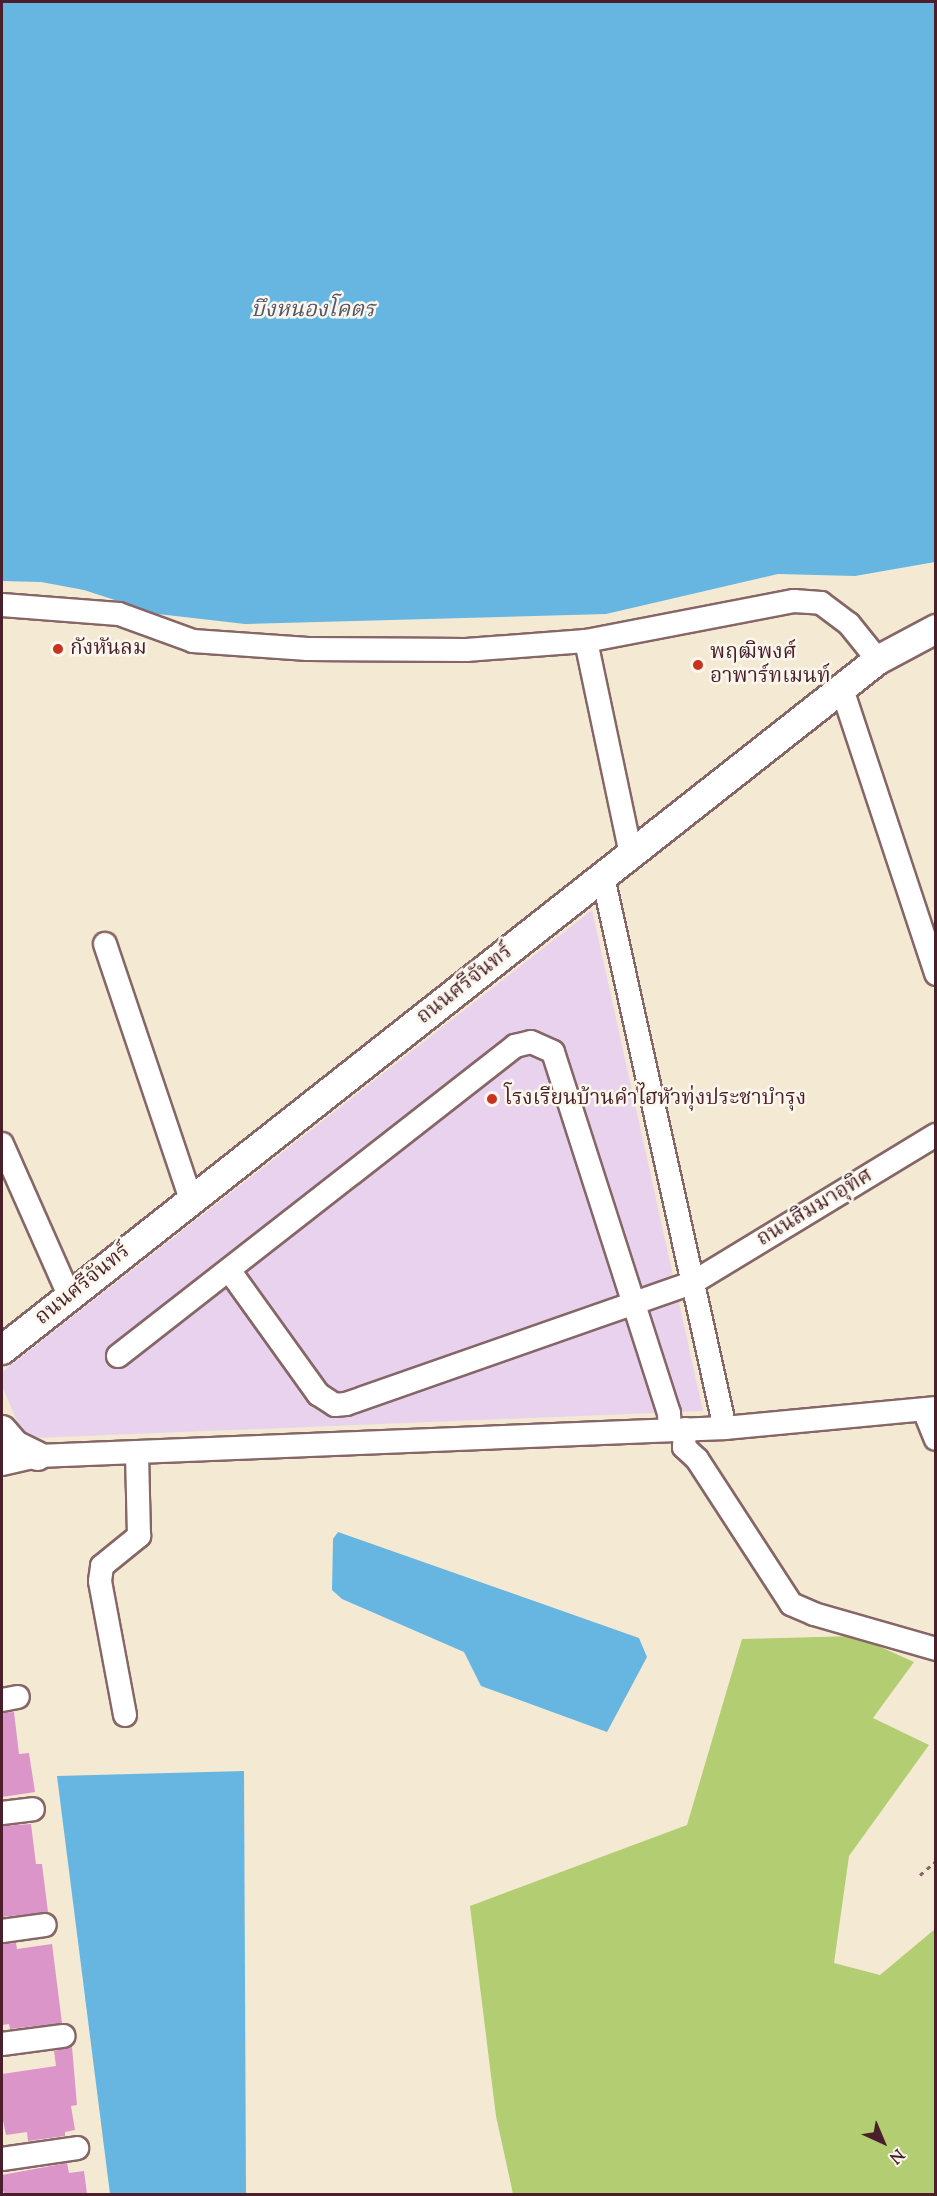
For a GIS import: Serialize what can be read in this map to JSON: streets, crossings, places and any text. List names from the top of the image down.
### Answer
{
  "streets": {
    "main road": ["ถนนศรีจันทร์"],
    "street": ["ถนนสิมมาอุทิศ"]
  },
  "water": ["บึงหนองโคตร"],
  "places": ["กังหันลม", "พฤฒิพงศ์ อาพาร์ทเมนท์", "โรงเรียนบ้านคำไฮหัวทุ่งประชาบำรุง"],
  "north": "bottom right"
}
